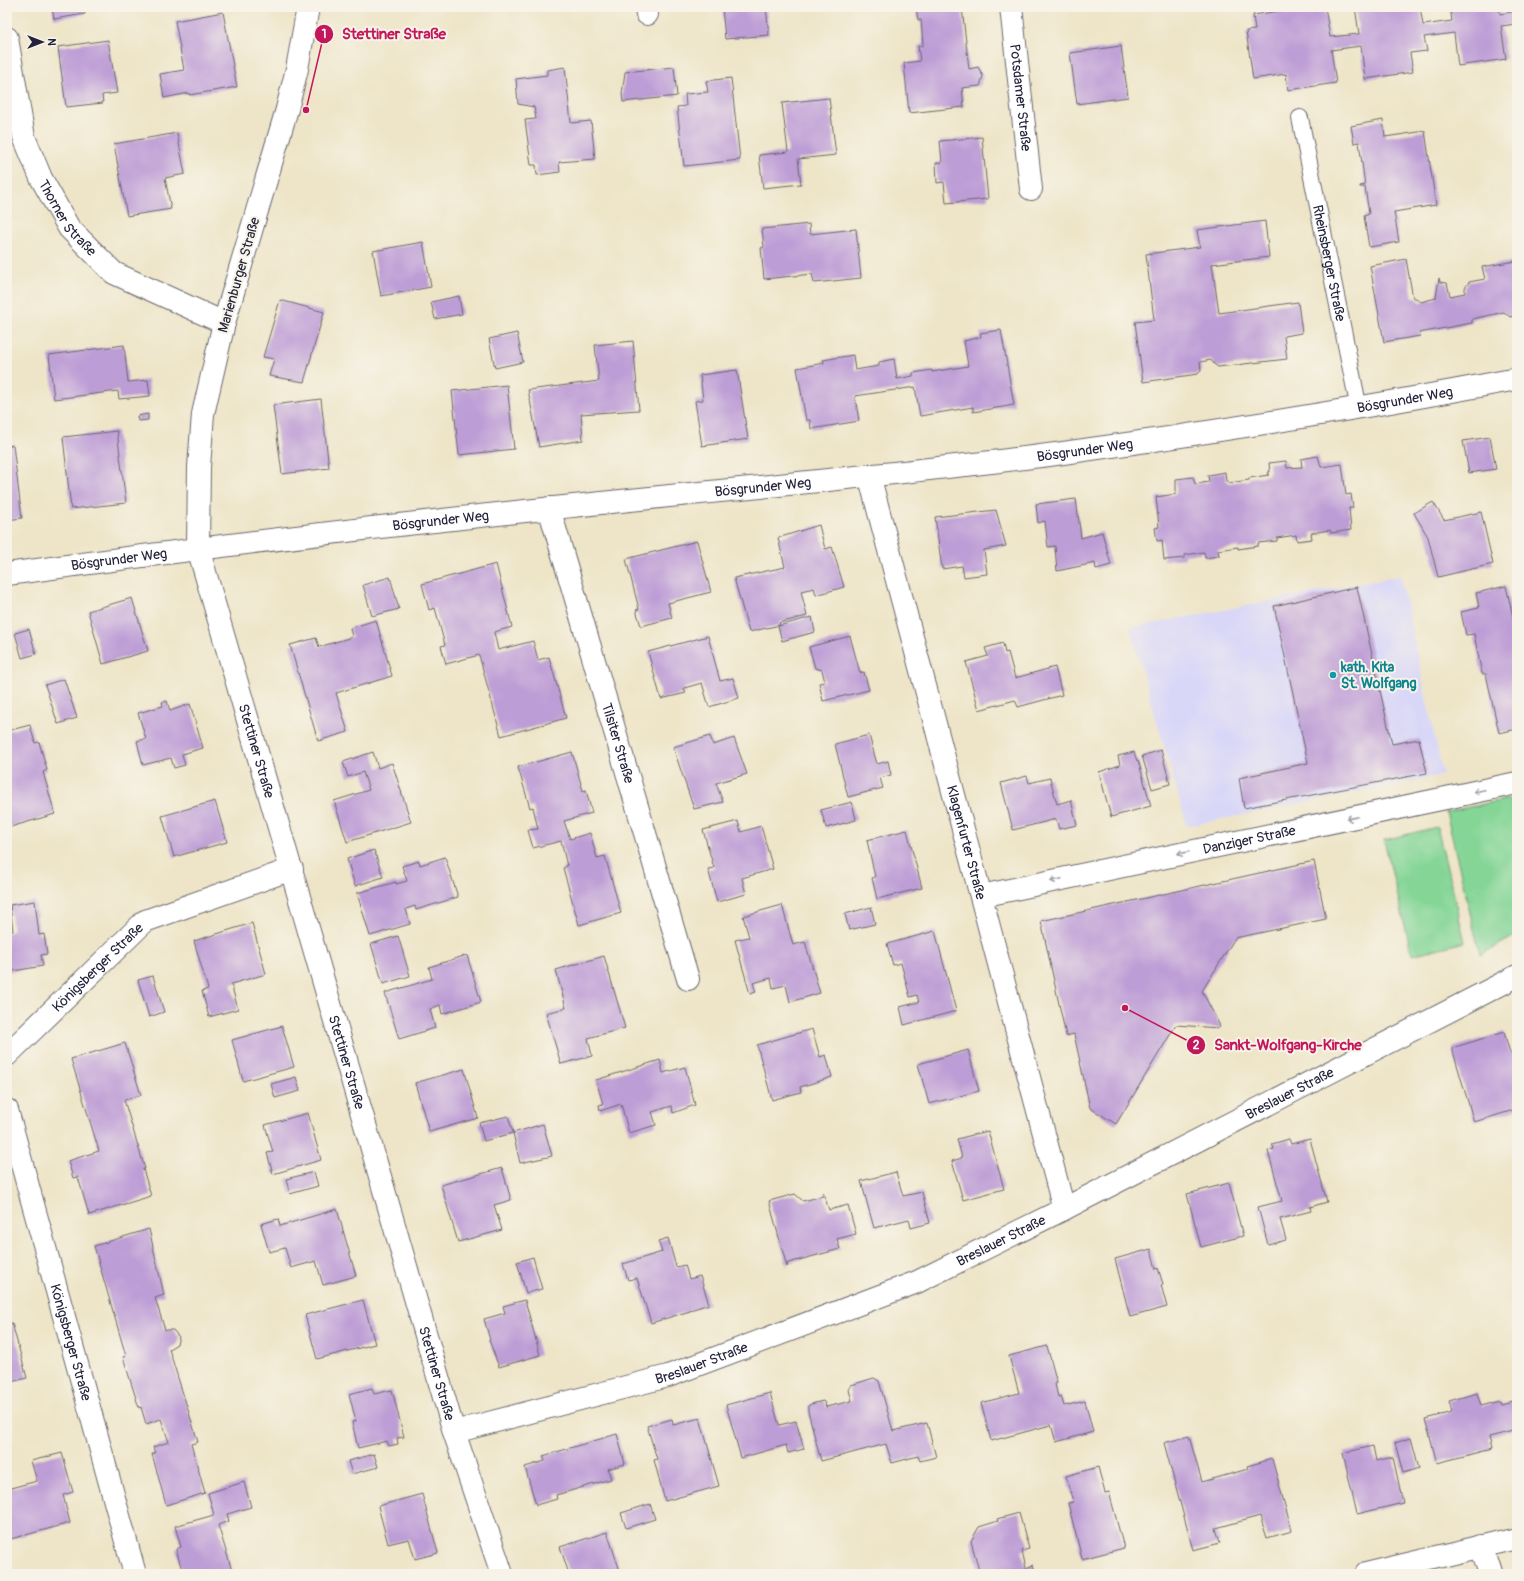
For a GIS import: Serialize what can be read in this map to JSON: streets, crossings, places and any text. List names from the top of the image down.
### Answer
{
  "streets": {
    "street": [
      "Potsdamer Straße",
      "Thorner Straße",
      "Marienburger Straße",
      "Bösgrunder Weg",
      "Tilsiter Straße",
      "Stettiner Straße",
      "Danziger Straße",
      "Klagenfurter Straße",
      "Königsberger Straße",
      "Breslauer Straße"
    ],
    "lane": ["Rheinsberger Straße"]
  },
  "crossings": [
    ["Thorner Straße", "Marienburger Straße"],
    ["Rheinsberger Straße", "Bösgrunder Weg"],
    ["Marienburger Straße", "Bösgrunder Weg"],
    ["Marienburger Straße", "Stettiner Straße"],
    ["Bösgrunder Weg", "Tilsiter Straße"],
    ["Bösgrunder Weg", "Stettiner Straße"],
    ["Bösgrunder Weg", "Klagenfurter Straße"],
    ["Stettiner Straße", "Königsberger Straße"],
    ["Stettiner Straße", "Breslauer Straße"],
    ["Danziger Straße", "Klagenfurter Straße"],
    ["Klagenfurter Straße", "Breslauer Straße"]
  ],
  "one_way": ["Danziger Straße"],
  "places": ["Stettiner Straße", "kath. Kita St. Wolfgang", "Sankt-Wolfgang-Kirche"],
  "north": "right"
}
